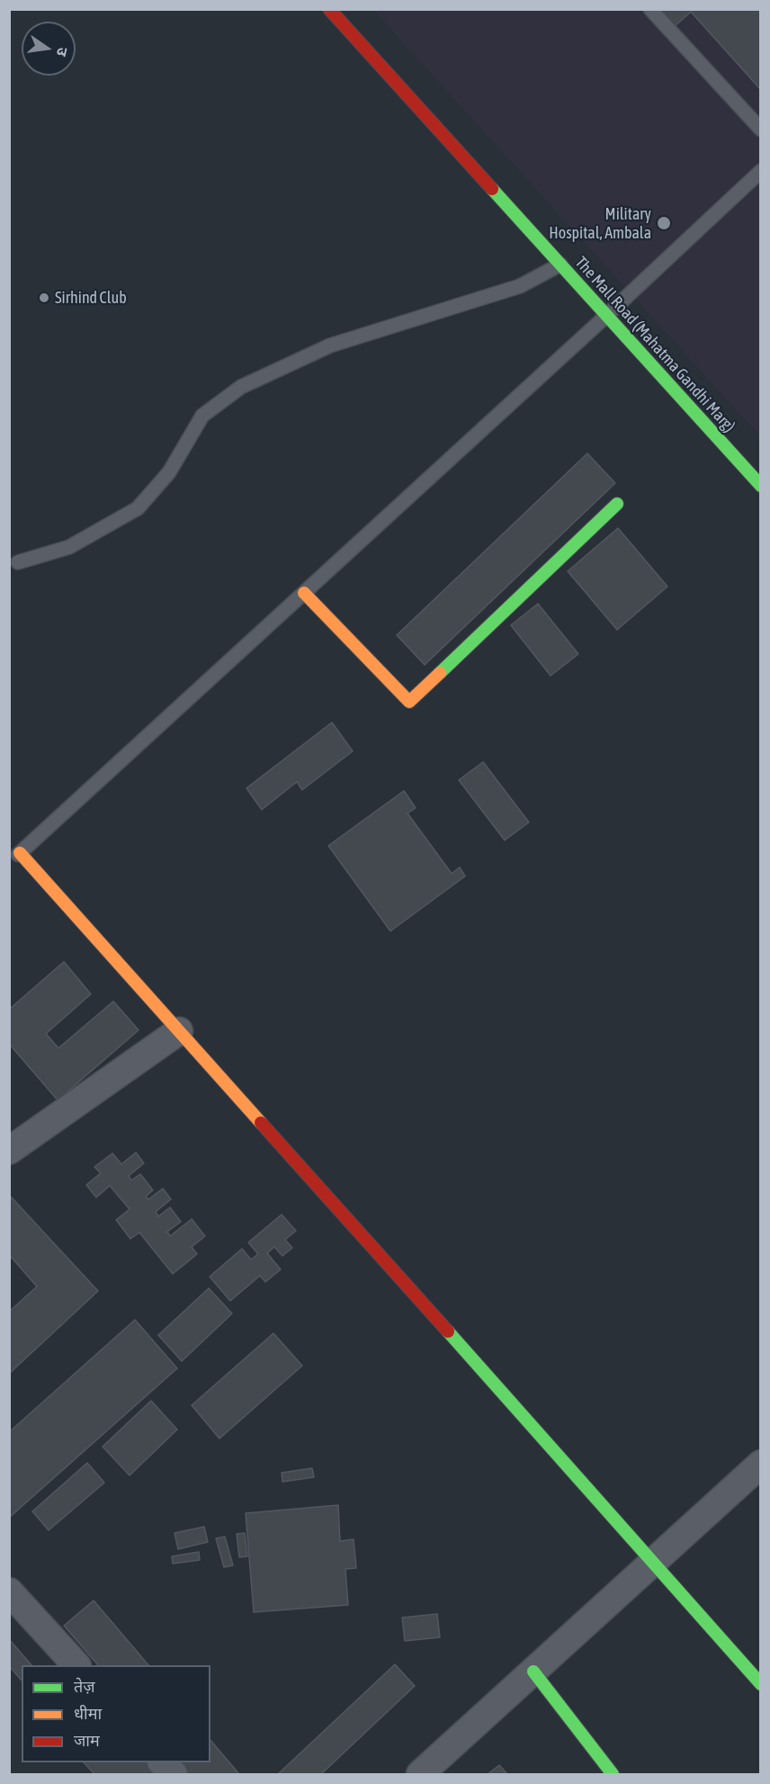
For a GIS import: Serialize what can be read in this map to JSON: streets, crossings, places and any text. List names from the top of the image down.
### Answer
{
  "streets": {
    "street": ["The Mall Road (Mahatma Gandhi Marg)"]
  },
  "places": ["Military Hospital, Ambala", "Sirhind Club"],
  "legend": ["तेज़", "धीमा", "जाम"],
  "north": "right"
}
